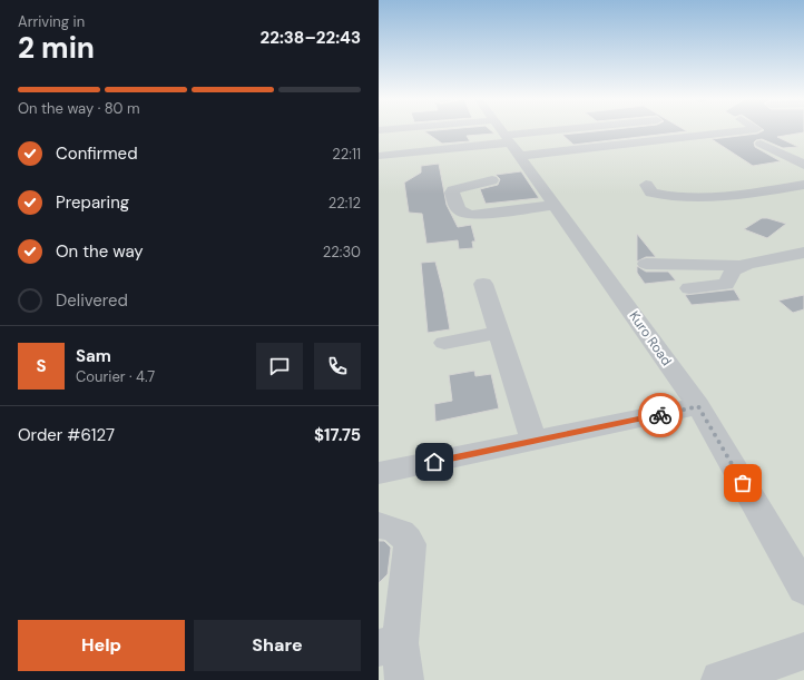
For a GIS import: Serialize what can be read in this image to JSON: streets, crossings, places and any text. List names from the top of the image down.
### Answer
{
  "streets": {
    "street": ["Kuro Road"]
  },
  "page": {
    "heading": ["2 min", "Arriving in", "22:38–22:43"],
    "panel": [
      "Sam",
      "Courier · 4.7",
      "Order #6127",
      "$17.75"
    ],
    "bar": "On the way · 80 m",
    "list": [
      ["Confirmed", "22:11"],
      ["Preparing", "22:12"],
      ["On the way", "22:30"],
      "Delivered"
    ],
    "round": "S",
    "buttons": ["Help", "Share"]
  }
}
